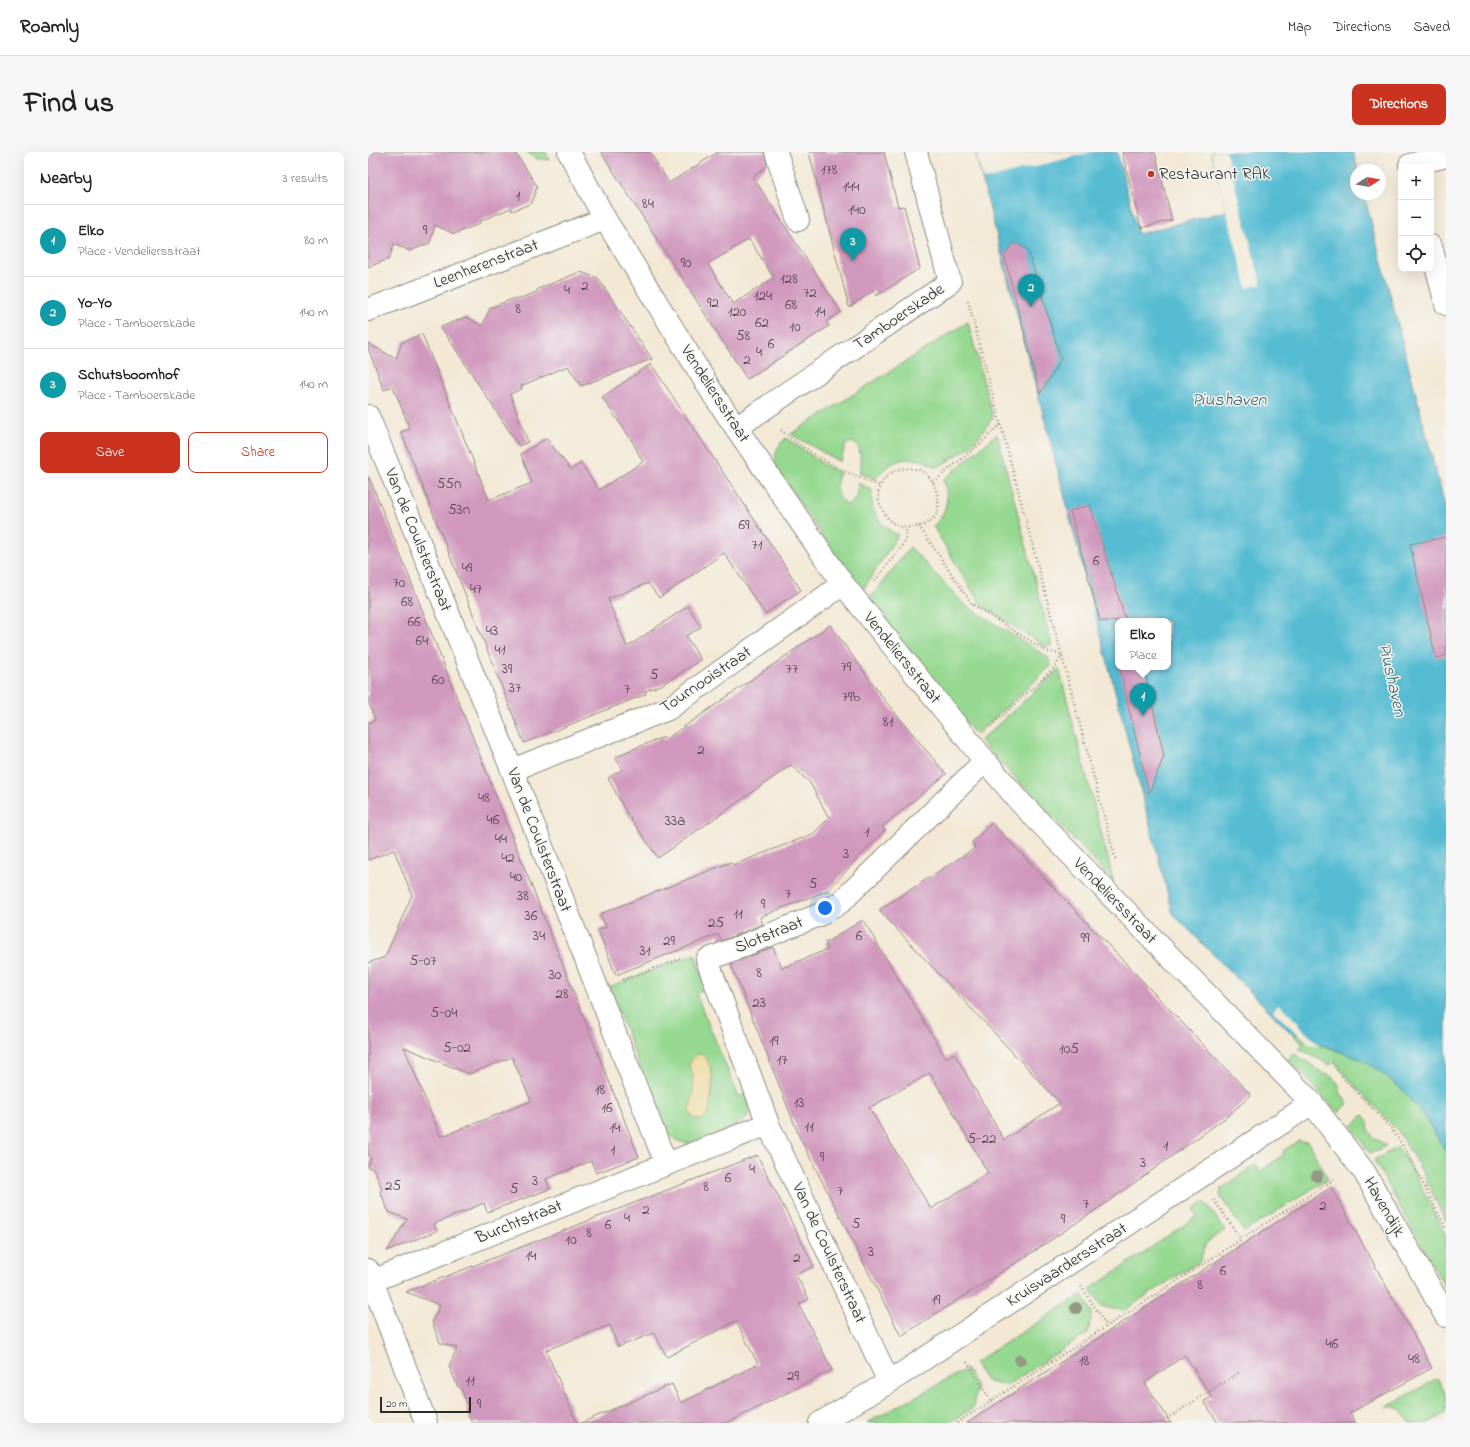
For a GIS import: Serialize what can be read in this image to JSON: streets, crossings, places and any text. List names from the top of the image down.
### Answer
{
  "streets": {
    "street": [
      "Leenherenstraat",
      "Tamboerskade",
      "Vendeliersstraat",
      "Van de Coulsterstraat",
      "Tournooistraat",
      "Slotstraat",
      "Havendijk",
      "Burchtstraat",
      "Kruisvaardersstraat"
    ]
  },
  "crossings": [
    ["Leenherenstraat", "Vendeliersstraat"],
    ["Tamboerskade", "Vendeliersstraat"],
    ["Vendeliersstraat", "Tournooistraat"],
    ["Vendeliersstraat", "Slotstraat"],
    ["Vendeliersstraat", "Havendijk"],
    ["Vendeliersstraat", "Kruisvaardersstraat"],
    ["Van de Coulsterstraat", "Tournooistraat"],
    ["Van de Coulsterstraat", "Slotstraat"],
    ["Van de Coulsterstraat", "Burchtstraat"],
    ["Van de Coulsterstraat", "Kruisvaardersstraat"],
    ["Havendijk", "Kruisvaardersstraat"]
  ],
  "water": ["Piushaven"],
  "places": ["Restaurant RAK"],
  "house_numbers": [
    "178",
    "144",
    "1",
    "84",
    "140",
    "9",
    "90",
    "128",
    "2",
    "4",
    "72",
    "124",
    "92",
    "68",
    "8",
    "120",
    "14",
    "62",
    "10",
    "58",
    "6",
    "4",
    "2",
    "55n",
    "53n",
    "69",
    "71",
    "6",
    "49",
    "70",
    "47",
    "68",
    "66",
    "43",
    "64",
    "41",
    "79",
    "39",
    "77",
    "5",
    "60",
    "37",
    "7",
    "79b",
    "81",
    "2",
    "48",
    "46",
    "33a",
    "1",
    "44",
    "3",
    "42",
    "40",
    "5",
    "7",
    "38",
    "9",
    "11",
    "36",
    "25",
    "34",
    "6",
    "99",
    "29",
    "31",
    "5-07",
    "8",
    "30",
    "28",
    "23",
    "5-04",
    "19",
    "5-02",
    "105",
    "17",
    "18",
    "13",
    "16",
    "11",
    "14",
    "5-22",
    "1",
    "1",
    "9",
    "3",
    "4",
    "6",
    "3",
    "25",
    "8",
    "5",
    "7",
    "7",
    "2",
    "2",
    "4",
    "9",
    "5",
    "6",
    "8",
    "10",
    "3",
    "14",
    "2",
    "6",
    "8",
    "19",
    "46",
    "48",
    "18",
    "29",
    "11",
    "9"
  ],
  "scale_bar": "20 m",
  "north": "right",
  "page": {
    "header": "Roamly",
    "nav": ["Map", "Directions", "Saved"],
    "title": "Find us",
    "buttons": [
      "Directions",
      ["Save", "Share"]
    ],
    "heading": ["Nearby", "3 results"],
    "map_buttons": ["+", "−"],
    "list": [
      {
        "mark": "1",
        "name": "Elko",
        "note": "Place · Vendeliersstraat",
        "value": "80 m"
      },
      {
        "mark": "2",
        "name": "Yo-Yo",
        "note": "Place · Tamboerskade",
        "value": "140 m"
      },
      {
        "mark": "3",
        "name": "Schutsboomhof",
        "note": "Place · Tamboerskade",
        "value": "140 m"
      }
    ],
    "pins": ["3", "2", "1"],
    "popup": ["Elko", "Place"],
    "scale": "20 m"
  }
}
